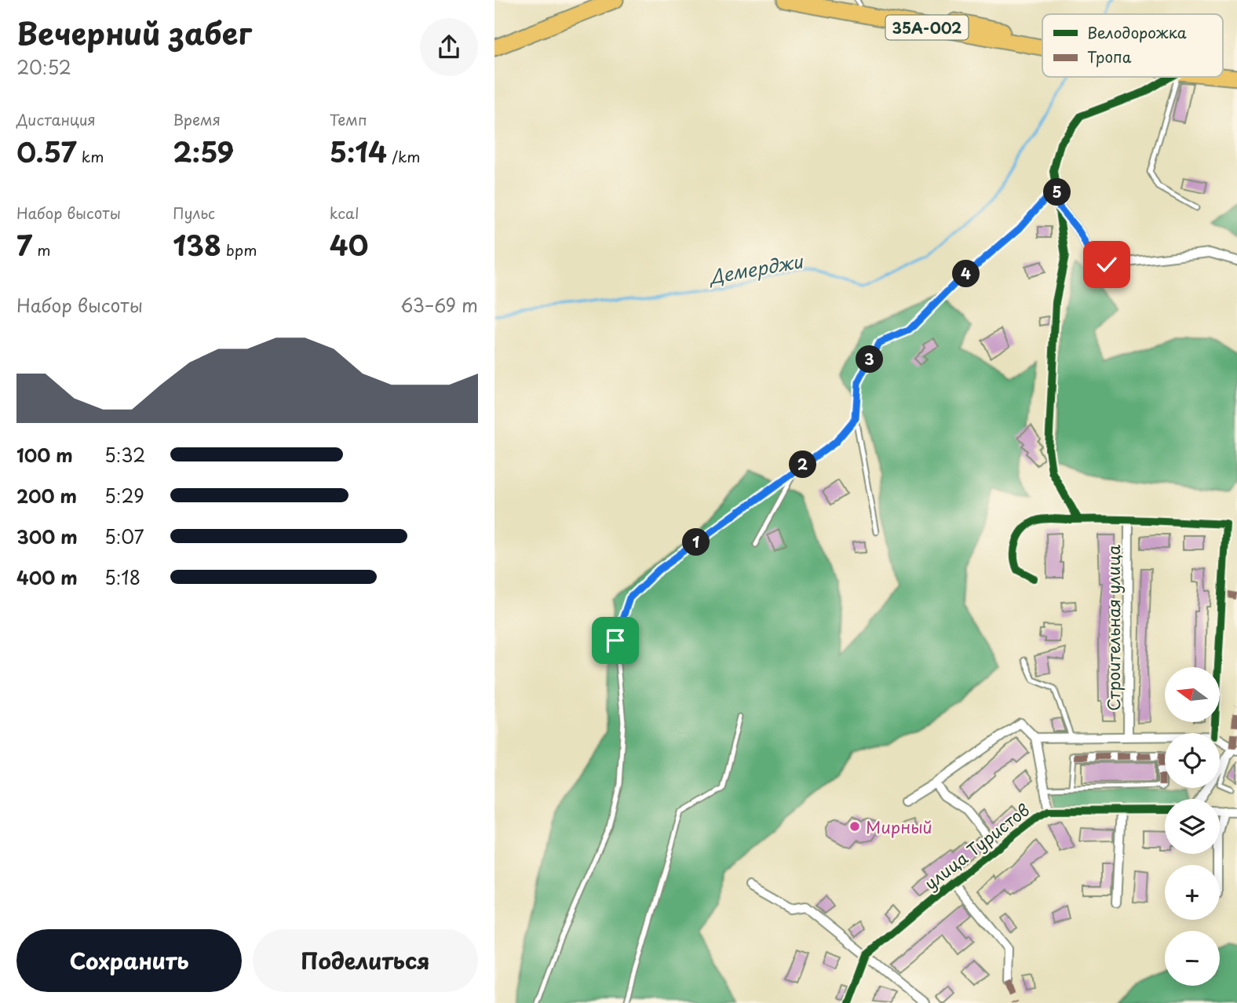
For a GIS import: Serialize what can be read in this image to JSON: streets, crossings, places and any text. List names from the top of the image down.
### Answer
{
  "streets": {
    "highway": ["35А-002"],
    "street": ["Строительная улица", "улица Туристов"]
  },
  "water": ["Демерджи"],
  "places": ["Мирный"],
  "legend": ["Велодорожка", "Тропа"],
  "north": "left",
  "page": {
    "heading": ["Вечерний забег", "20:52"],
    "stats": [
      ["Дистанция", "0.57 km"],
      ["Время", "2:59"],
      ["Темп", "5:14 /km"],
      ["Набор высоты", "7 m"],
      ["Пульс", "138 bpm"],
      ["kcal", "40"]
    ],
    "pins": [
      "5",
      "4",
      "3",
      "2",
      "1"
    ],
    "chart": ["Набор высоты", "63–69 m"],
    "list": [
      {
        "name": "100 m",
        "note": "5:32"
      },
      {
        "name": "200 m",
        "note": "5:29"
      },
      {
        "name": "300 m",
        "note": "5:07"
      },
      {
        "name": "400 m",
        "note": "5:18"
      }
    ],
    "map_buttons": ["+", "−"],
    "buttons": ["Сохранить", "Поделиться"]
  }
}
